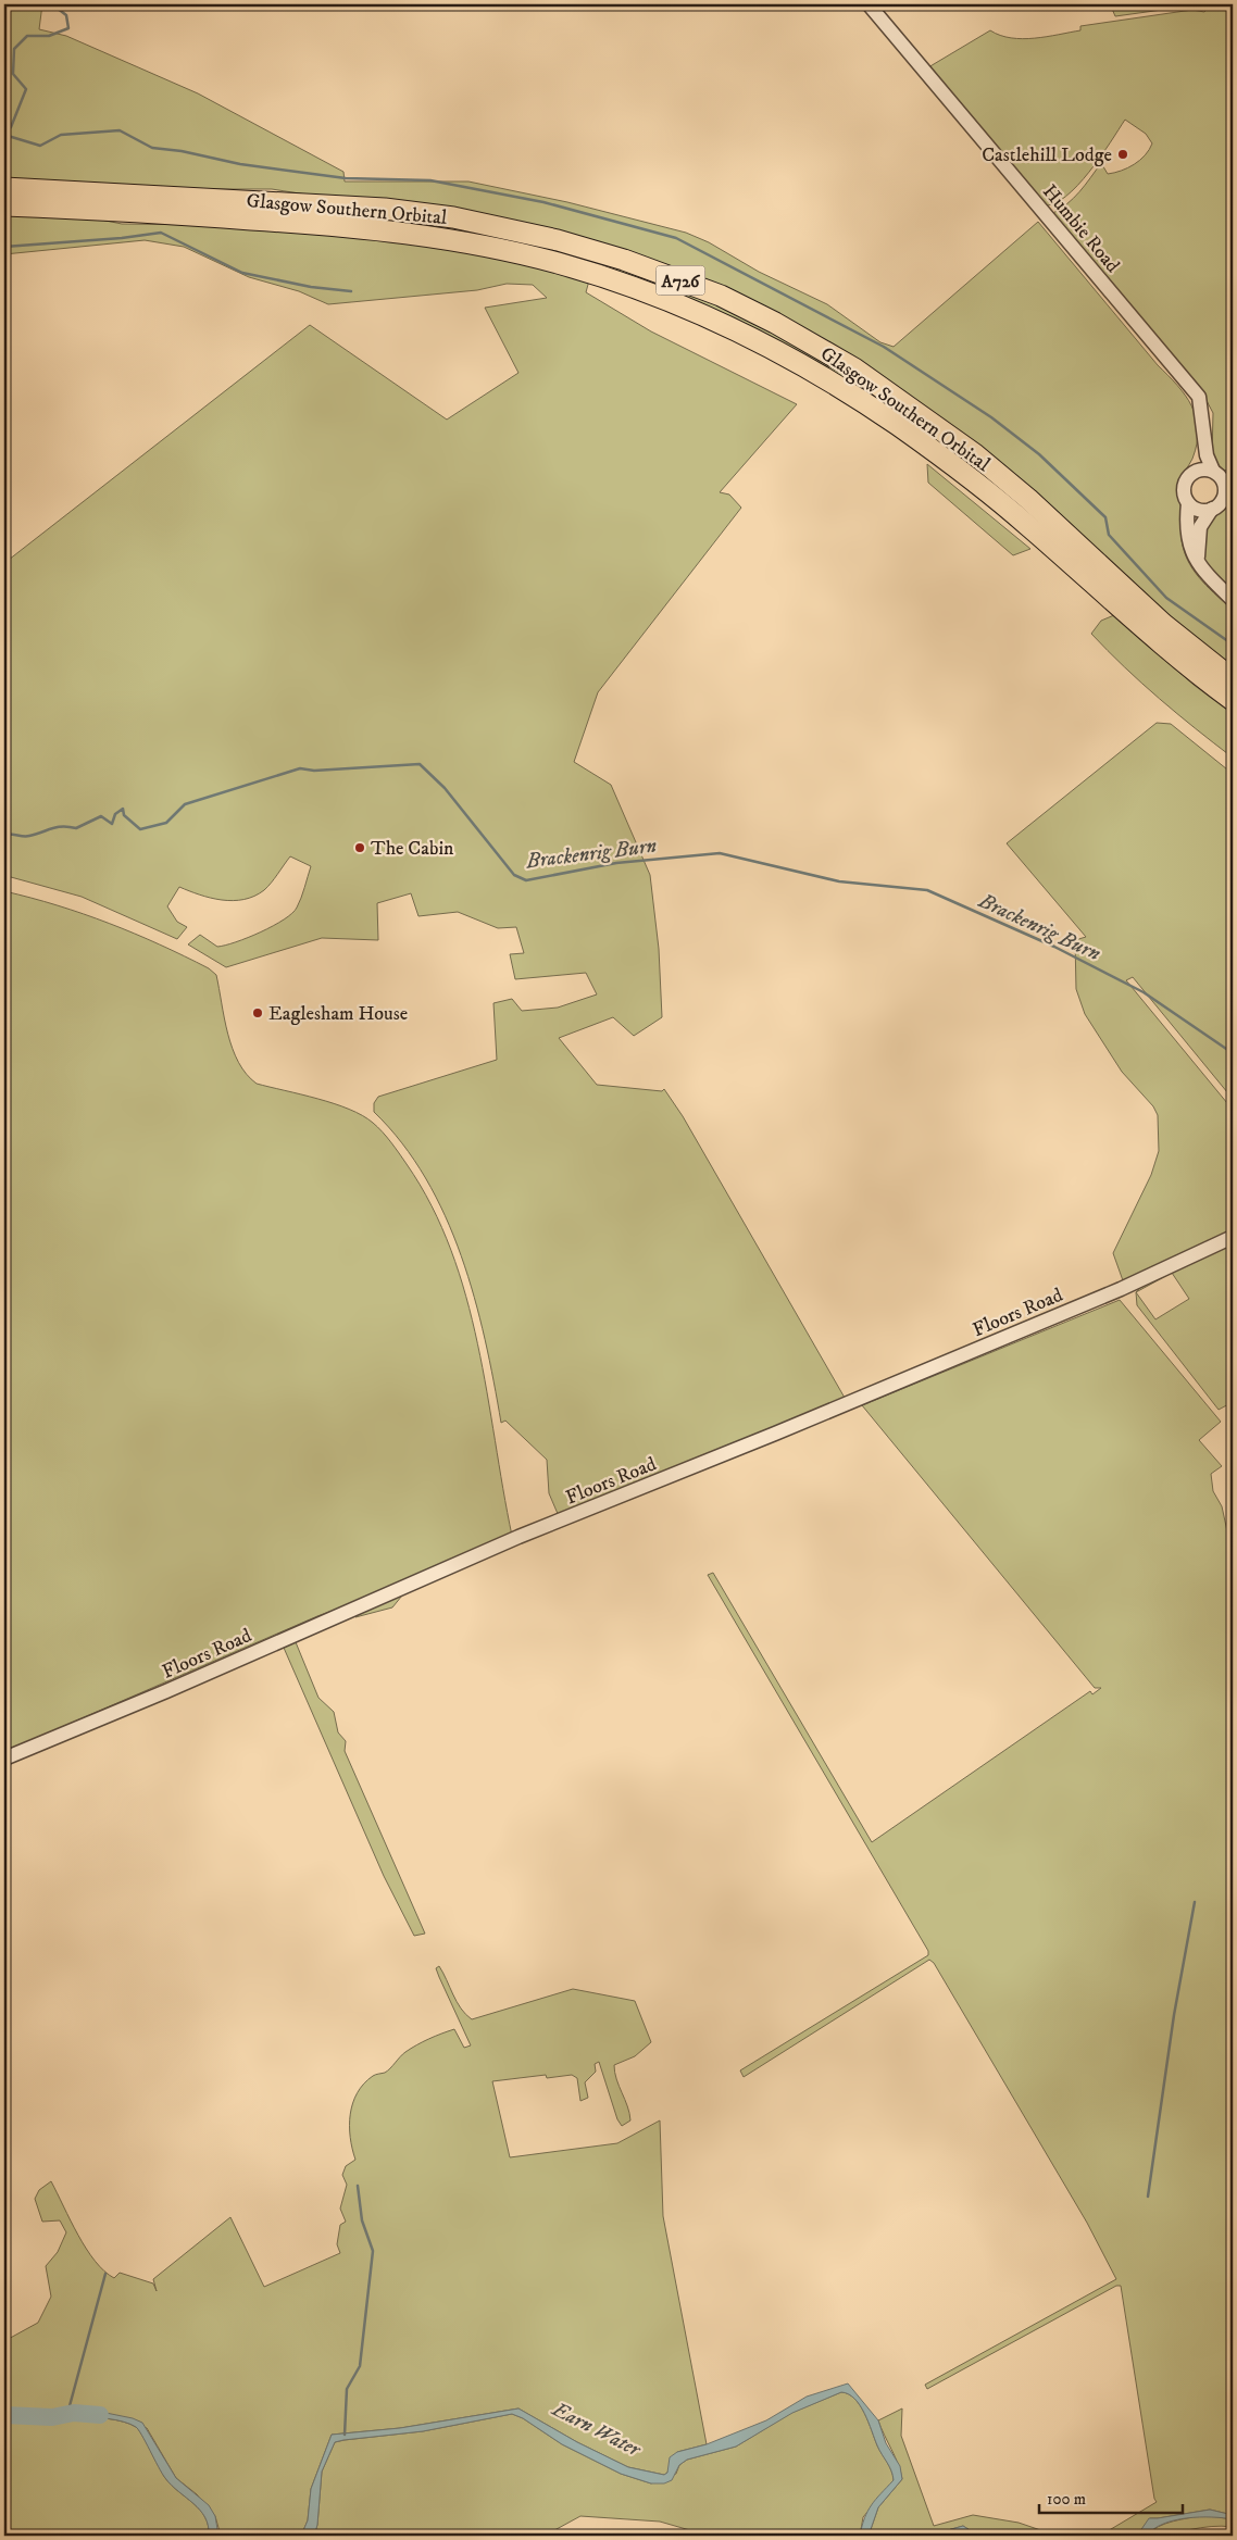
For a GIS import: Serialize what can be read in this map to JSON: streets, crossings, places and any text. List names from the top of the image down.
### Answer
{
  "streets": {
    "highway": ["Glasgow Southern Orbital", "A726"],
    "street": ["Humbie Road", "Floors Road"]
  },
  "water": ["Brackenrig Burn", "Earn Water"],
  "places": ["Castlehill Lodge", "The Cabin", "Eaglesham House"],
  "scale_bar": "100 m"
}
